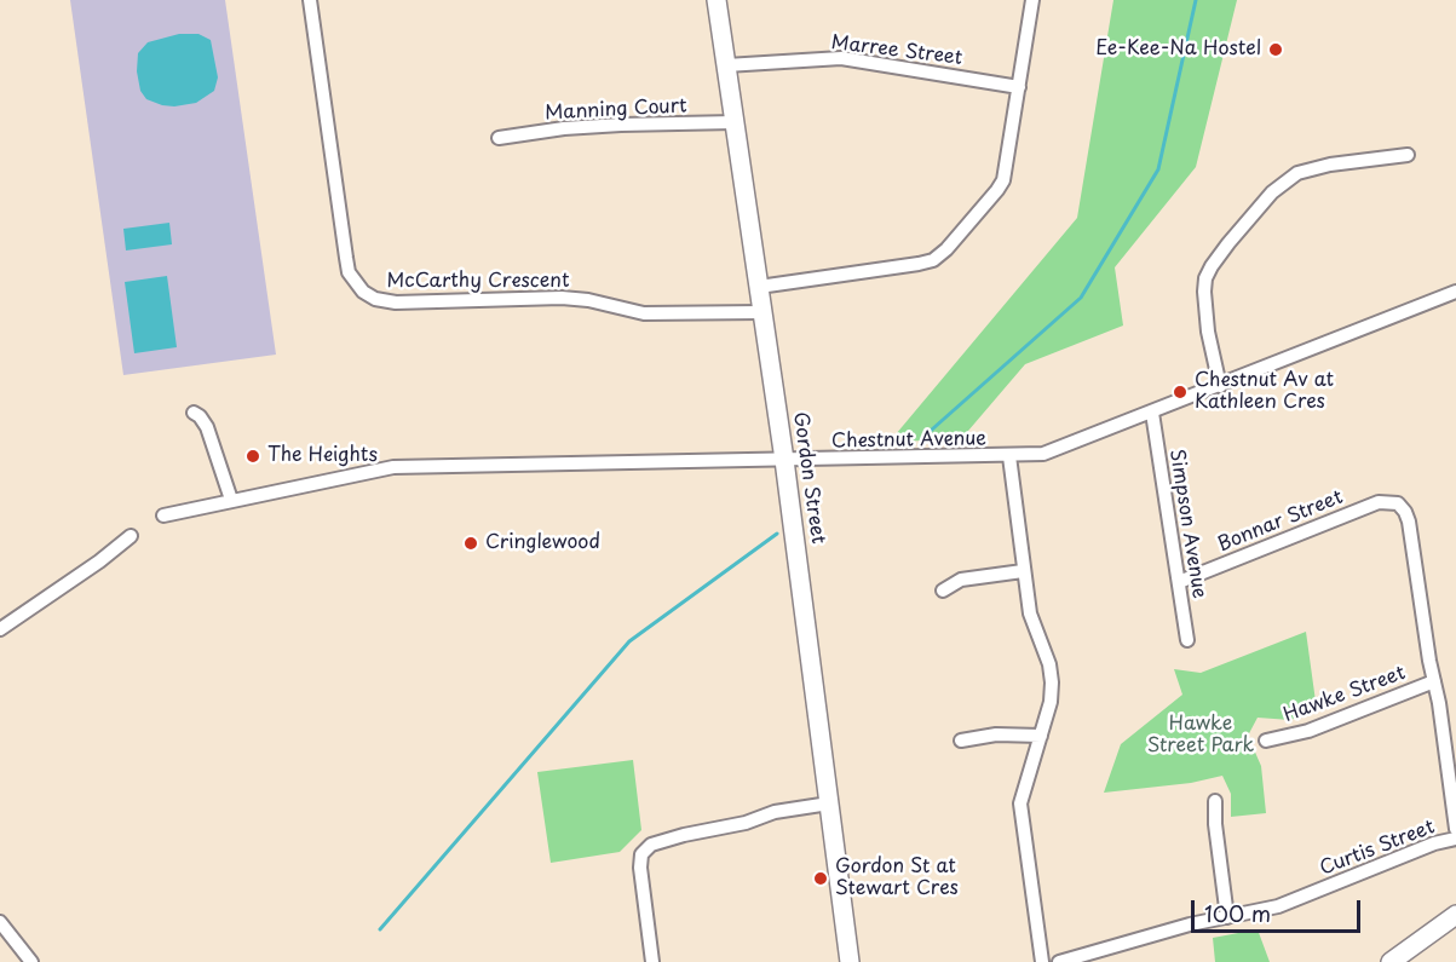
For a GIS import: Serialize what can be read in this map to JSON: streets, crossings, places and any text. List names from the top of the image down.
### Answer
{
  "streets": {
    "street": [
      "Marree Street",
      "Manning Court",
      "McCarthy Crescent",
      "Chestnut Avenue",
      "Gordon Street",
      "Bonnar Street",
      "Simpson Avenue",
      "Hawke Street",
      "Curtis Street"
    ]
  },
  "crossings": [
    ["Marree Street", "Gordon Street"],
    ["Manning Court", "Gordon Street"],
    ["McCarthy Crescent", "Gordon Street"],
    ["Chestnut Avenue", "Gordon Street"],
    ["Chestnut Avenue", "Simpson Avenue"],
    ["Bonnar Street", "Simpson Avenue"],
    ["Bonnar Street", "Hawke Street"]
  ],
  "parks": ["Hawke Street Park"],
  "places": [
    "Ee-Kee-Na Hostel",
    "Chestnut Av at Kathleen Cres",
    "The Heights",
    "Cringlewood",
    "Gordon St at Stewart Cres"
  ],
  "scale_bar": "100 m"
}
